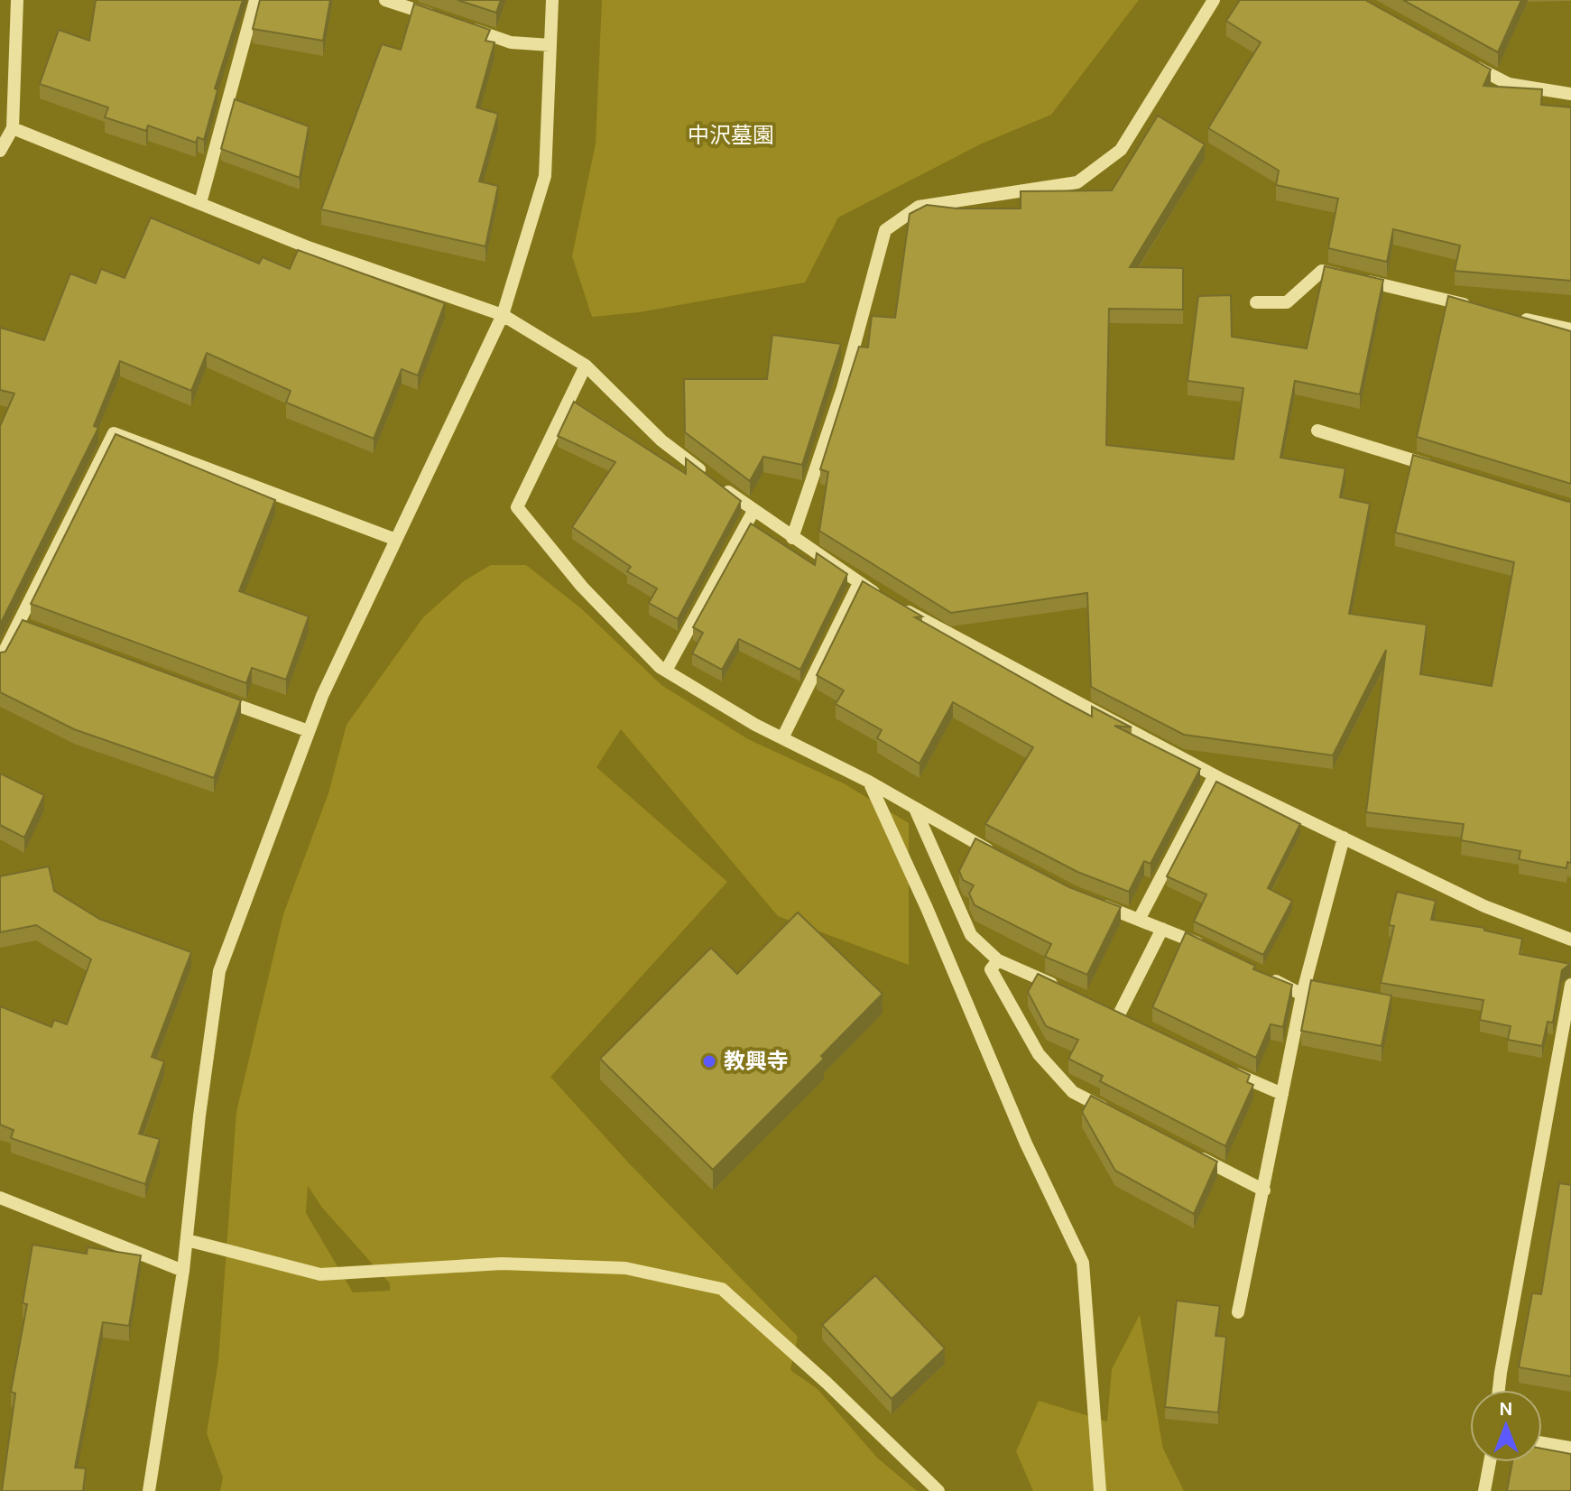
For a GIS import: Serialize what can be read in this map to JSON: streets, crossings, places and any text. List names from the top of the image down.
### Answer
{
  "parks": ["中沢墓園"],
  "places": ["教興寺"],
  "north": "top"
}
